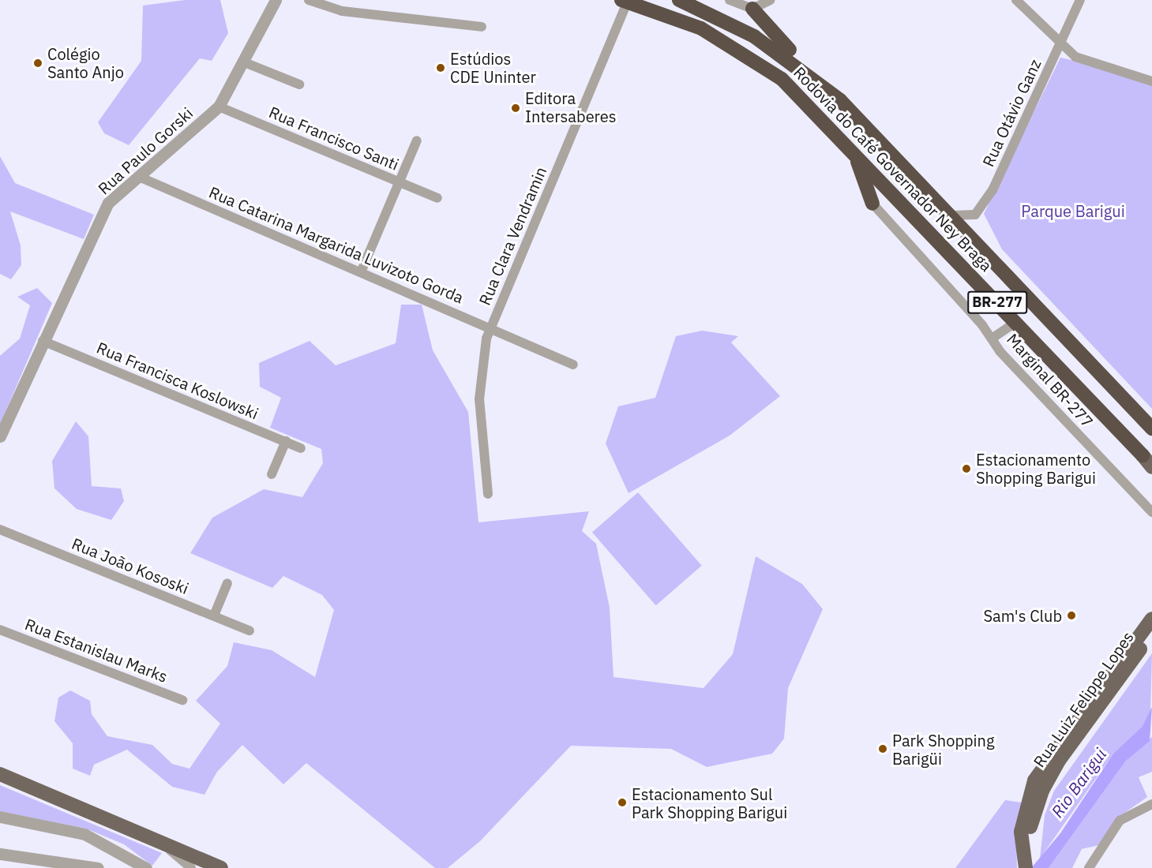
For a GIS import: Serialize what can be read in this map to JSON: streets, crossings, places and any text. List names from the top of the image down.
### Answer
{
  "streets": {
    "highway": ["Rodovia do Café Governador Ney Braga", "BR-277"],
    "main road": ["Rua Luiz Felippe Lopes"],
    "street": [
      "Rua Otávio Ganz",
      "Rua Francisco Santi",
      "Rua Paulo Gorski",
      "Rua Clara Vendramin",
      "Rua Catarina Margarida Luvizoto Gorda",
      "Rua Francisca Koslowski",
      "Marginal BR-277",
      "Rua João Kososki",
      "Rua Estanislau Marks"
    ]
  },
  "crossings": [
    ["Rua Otávio Ganz", "Rodovia do Café Governador Ney Braga"],
    ["Rua Francisco Santi", "Rua Paulo Gorski"],
    ["Rua Paulo Gorski", "Rua Catarina Margarida Luvizoto Gorda"],
    ["Rua Paulo Gorski", "Rua Francisca Koslowski"],
    ["Rodovia do Café Governador Ney Braga", "Rua Clara Vendramin"],
    ["Rua Clara Vendramin", "Rua Catarina Margarida Luvizoto Gorda"]
  ],
  "water": ["Rio Barigui"],
  "parks": ["Parque Barigui"],
  "places": [
    "Colégio Santo Anjo",
    "Estúdios CDE Uninter",
    "Editora Intersaberes",
    "Estacionamento Shopping Barigui",
    "Sam's Club",
    "Park Shopping Barigüi",
    "Estacionamento Sul Park Shopping Barigui"
  ]
}
